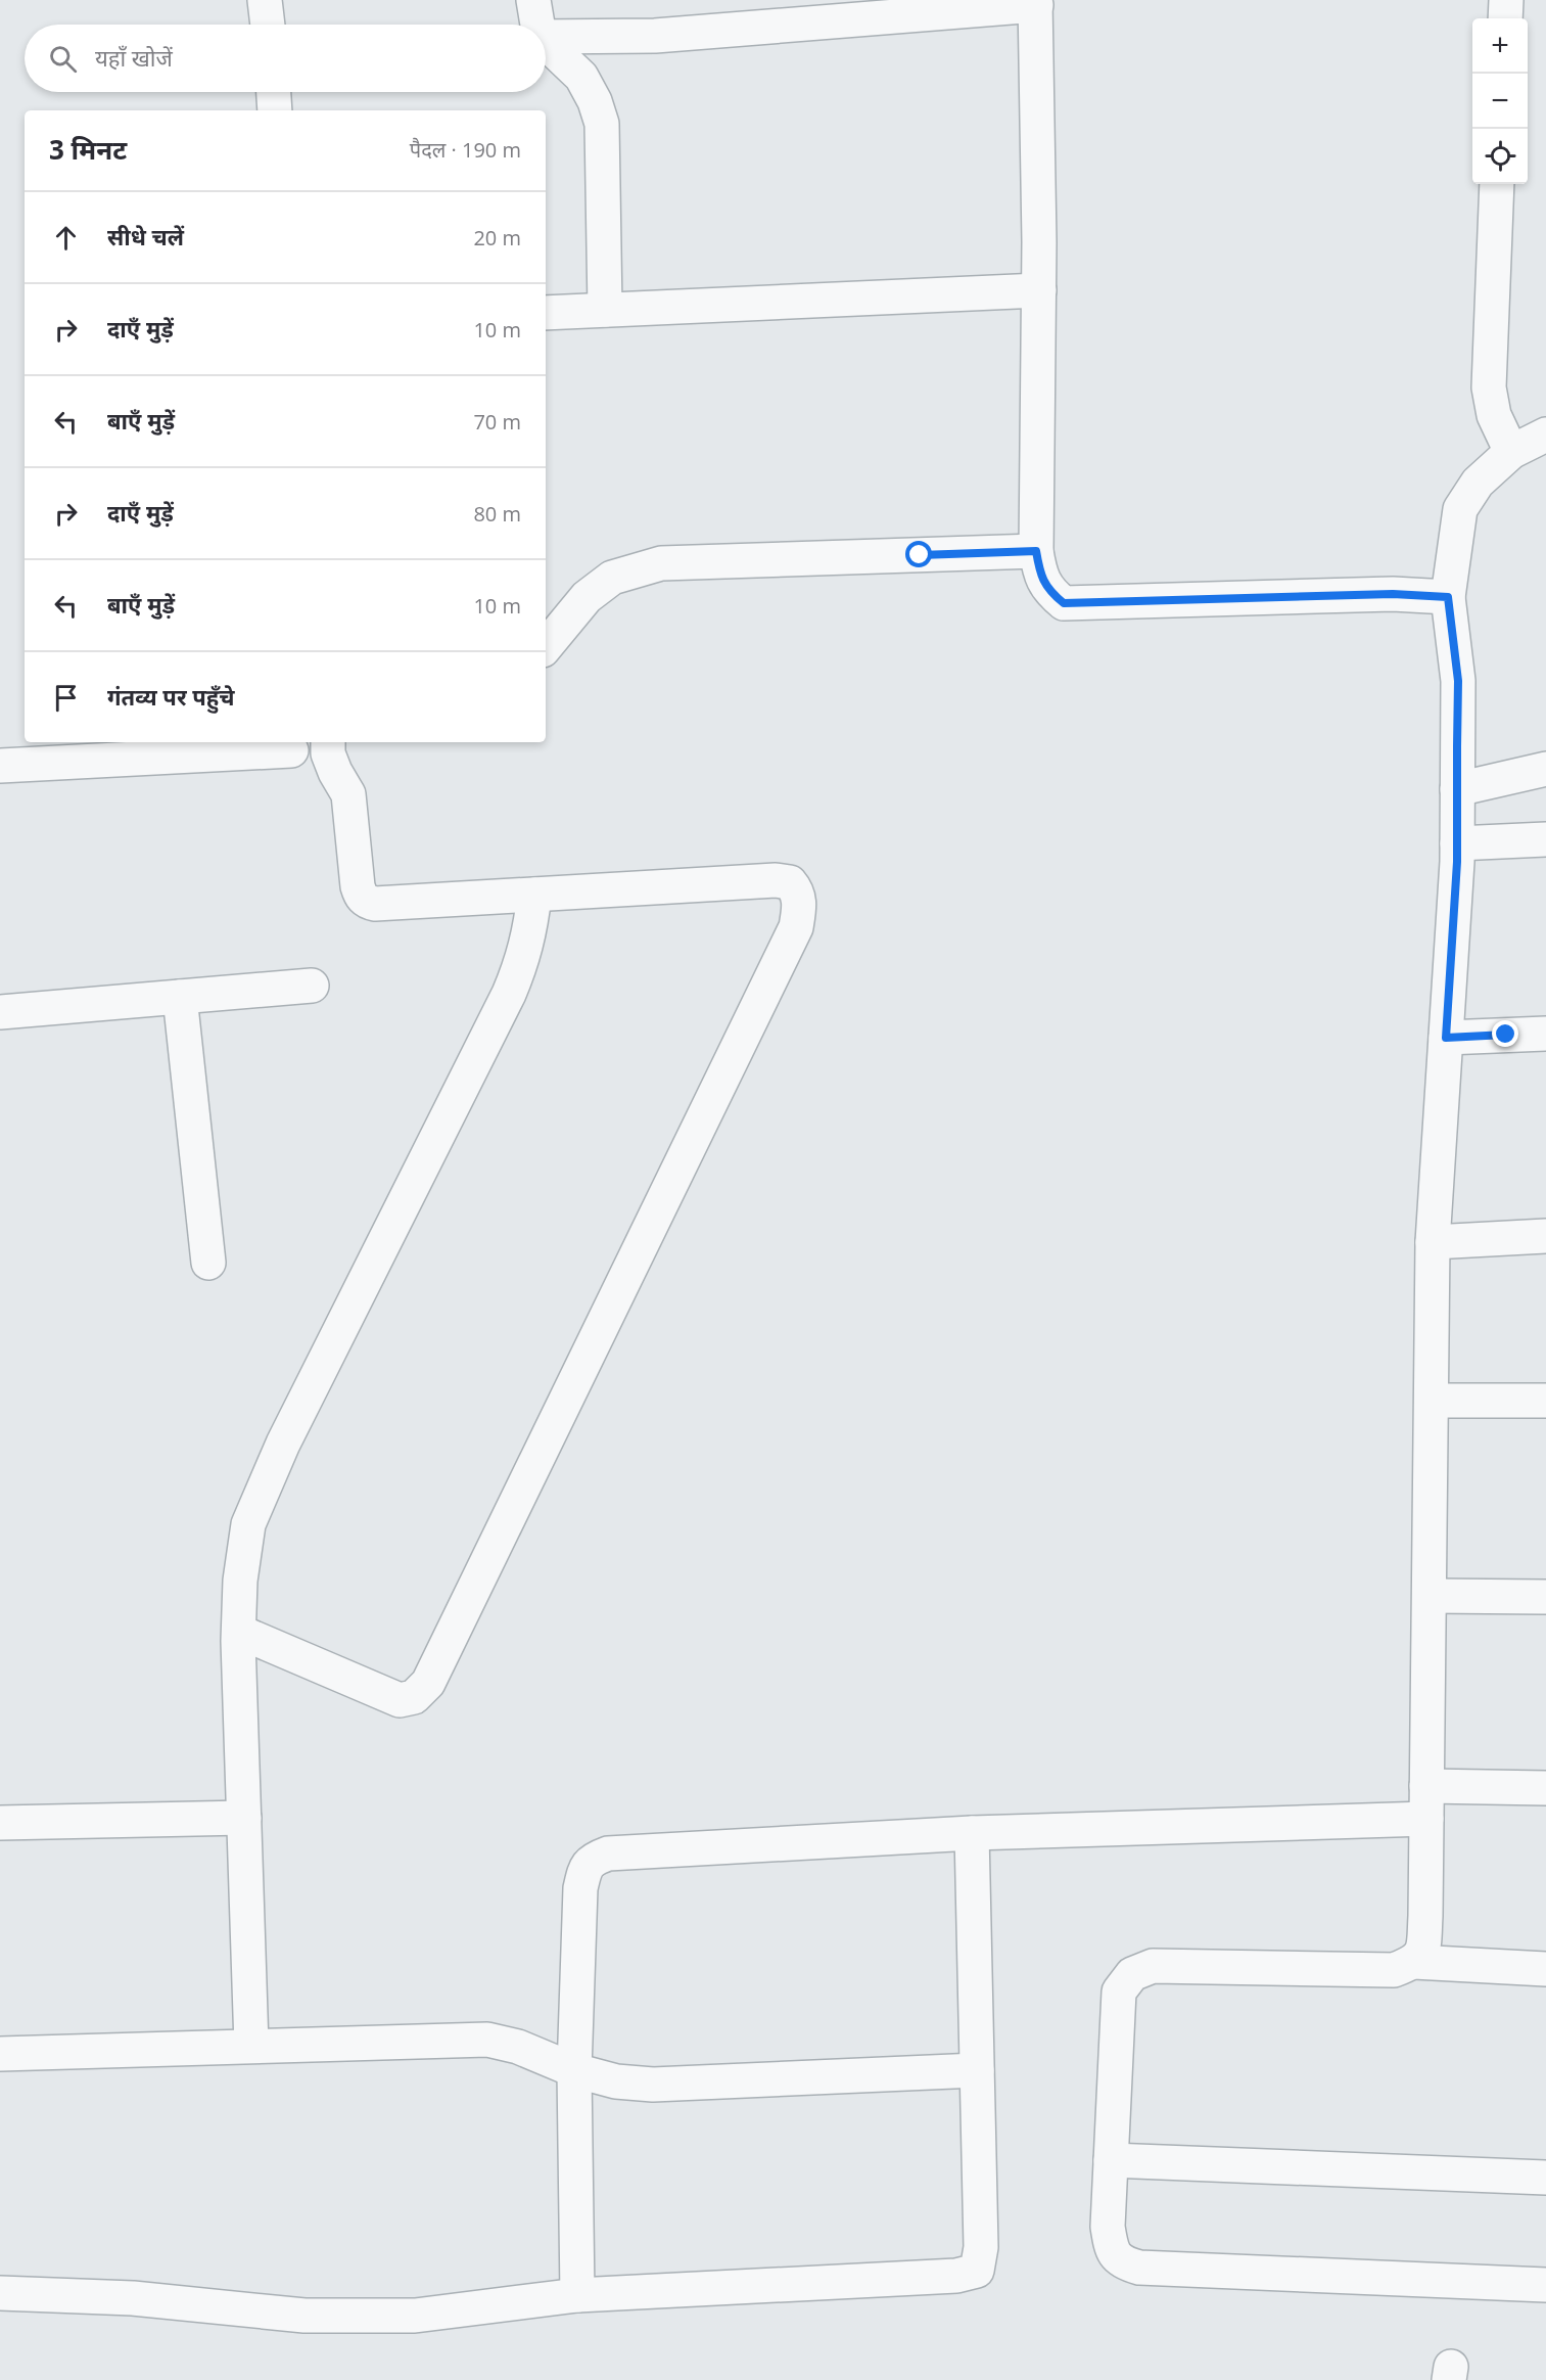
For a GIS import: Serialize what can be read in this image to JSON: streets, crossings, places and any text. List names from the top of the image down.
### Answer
{
  "page": {
    "map_buttons": ["+", "−"],
    "search": "यहाँ खोजें",
    "heading": ["3 मिनट", "पैदल · 190 m"],
    "list": [
      ["सीधे चलें", "20 m"],
      ["दाएँ मुड़ें", "10 m"],
      ["बाएँ मुड़ें", "70 m"],
      ["दाएँ मुड़ें", "80 m"],
      ["बाएँ मुड़ें", "10 m"],
      "गंतव्य पर पहुँचे"
    ]
  }
}
